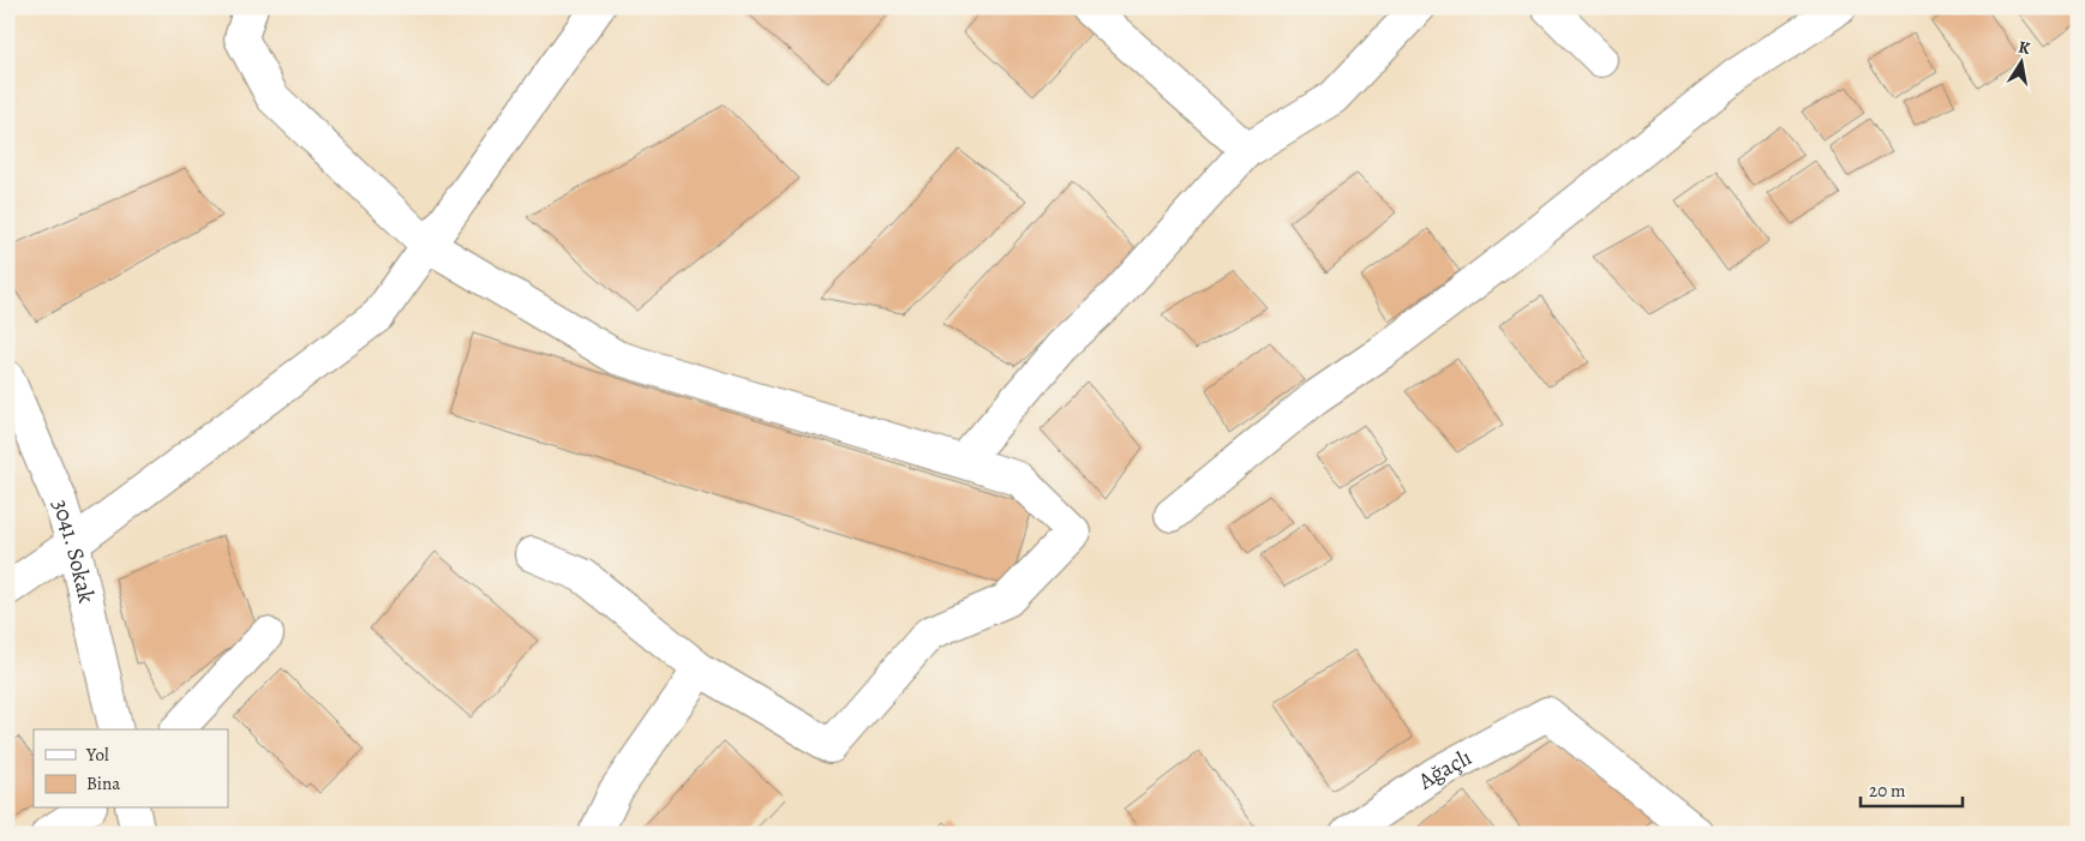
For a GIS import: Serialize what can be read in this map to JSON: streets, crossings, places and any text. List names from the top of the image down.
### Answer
{
  "streets": {
    "street": ["3041. Sokak", "Ağaçlı"]
  },
  "legend": ["Yol", "Bina"],
  "scale_bar": "20 m",
  "north": "top"
}
